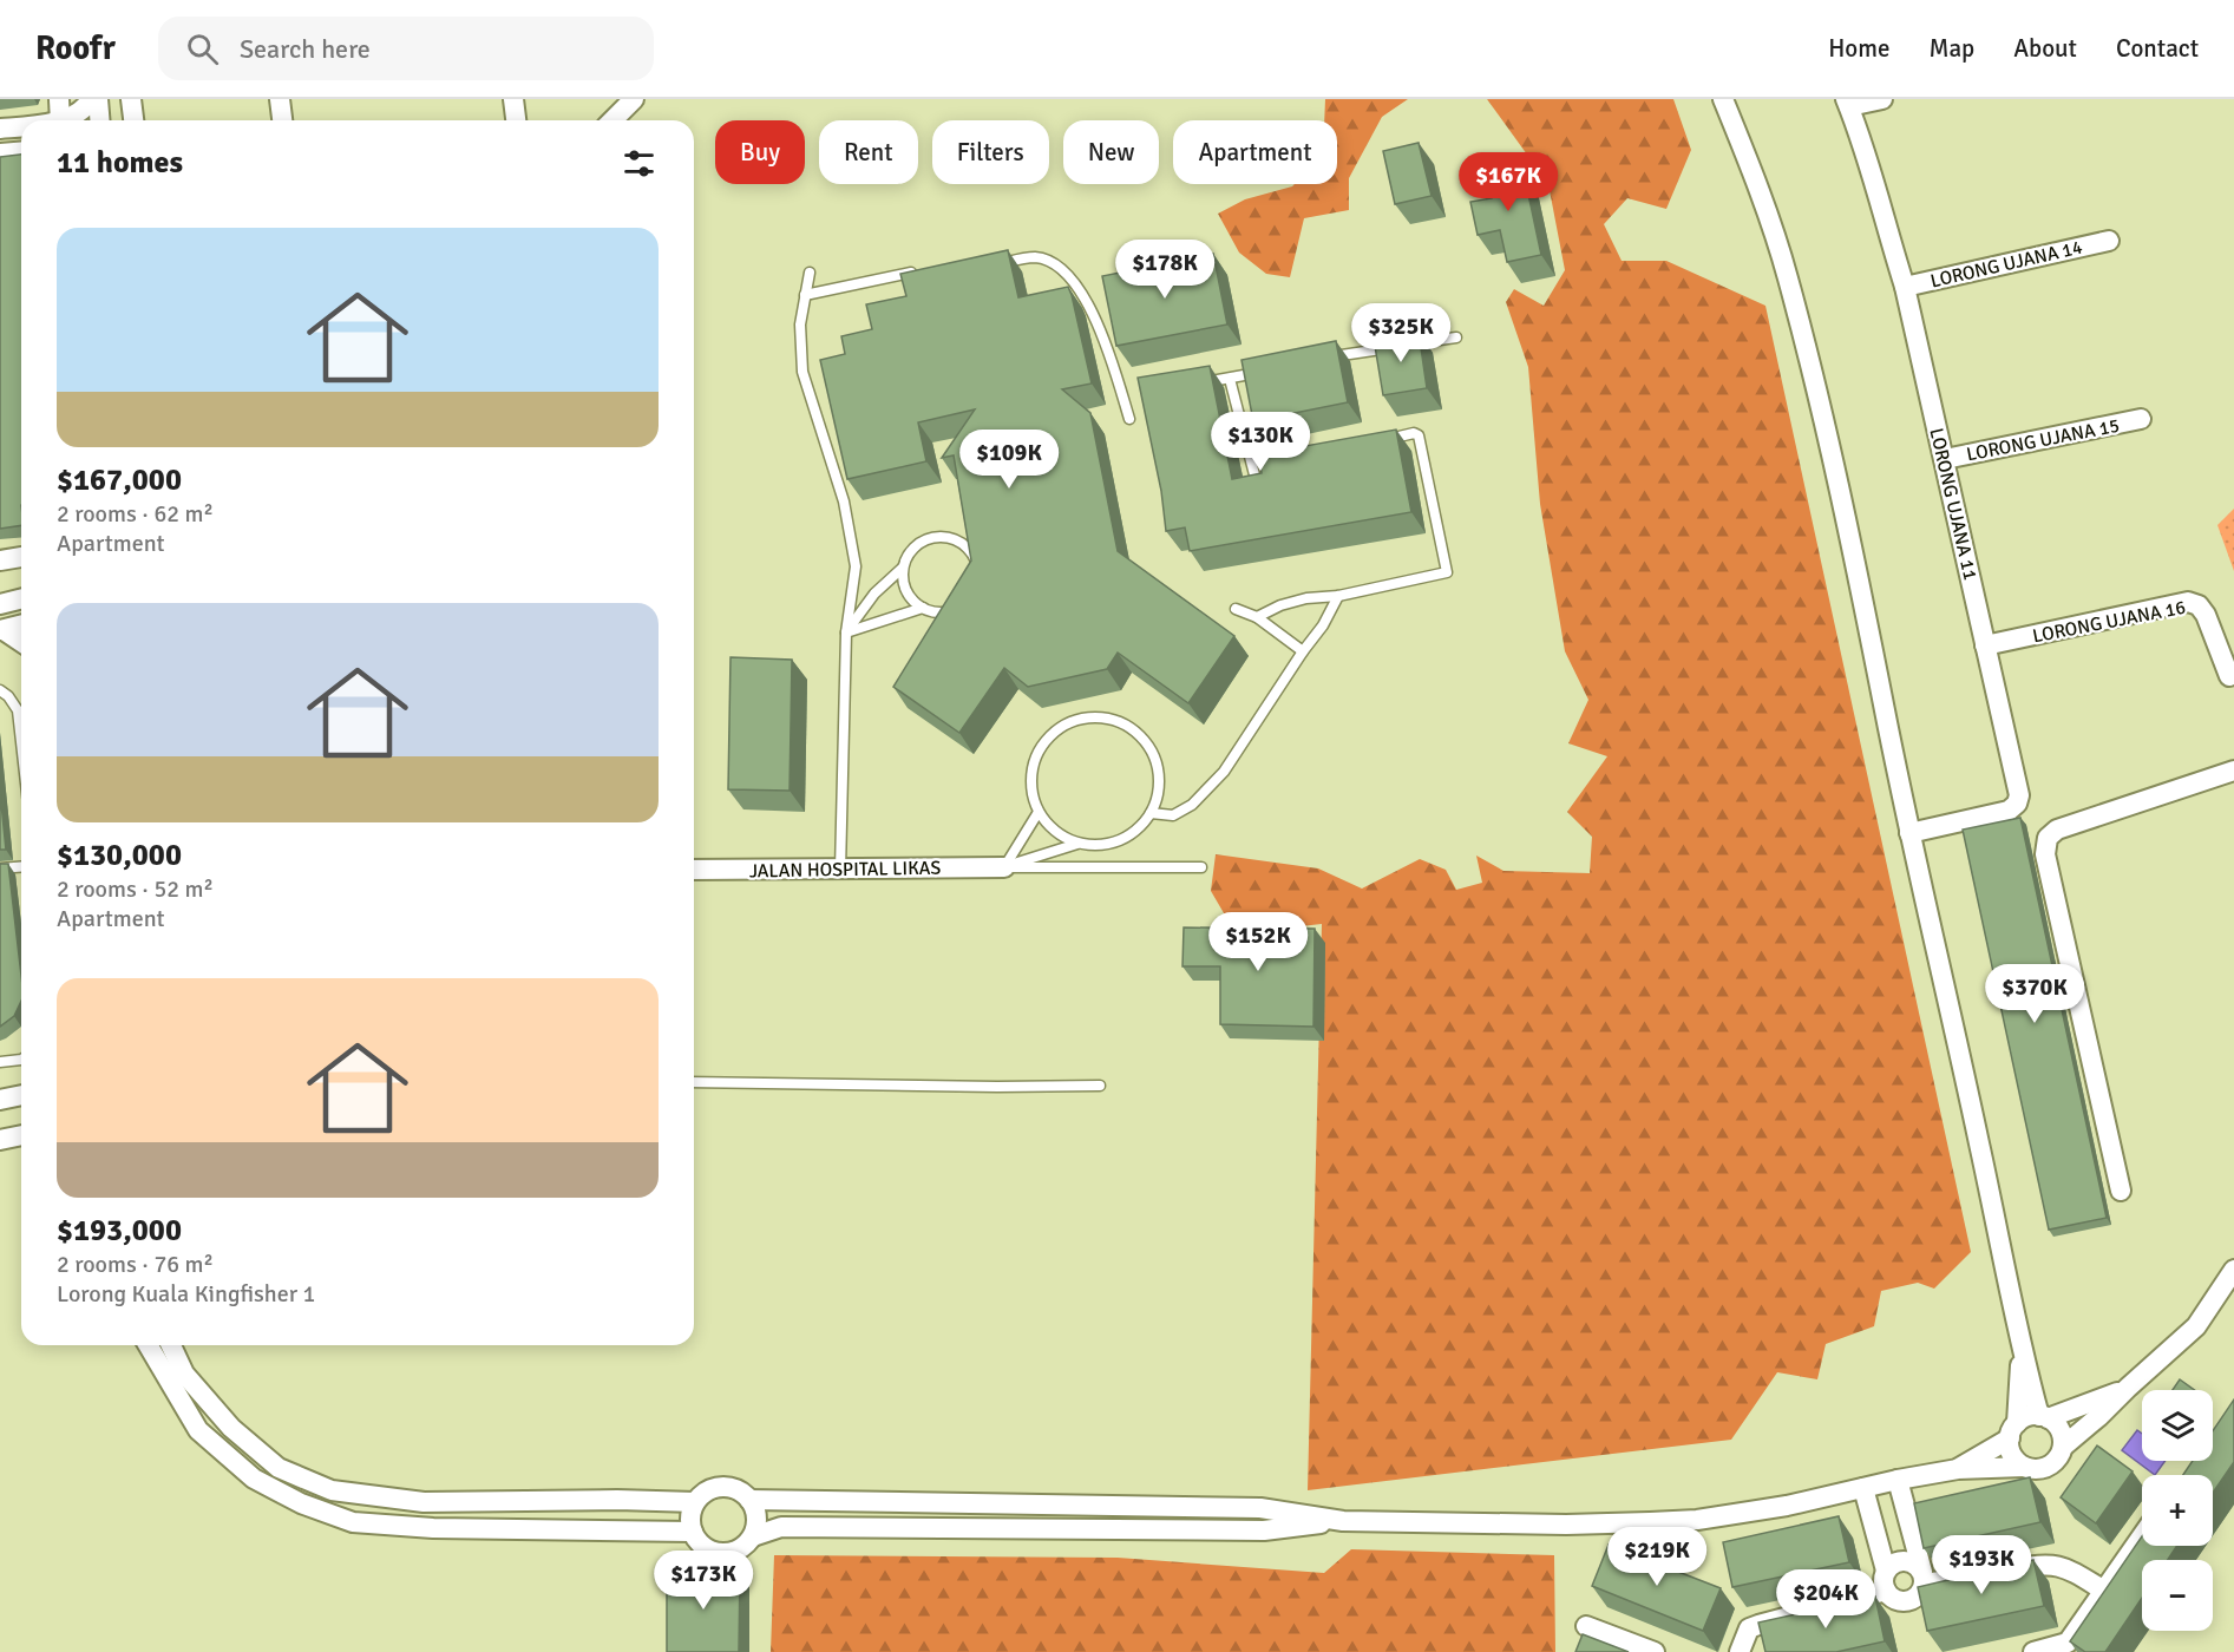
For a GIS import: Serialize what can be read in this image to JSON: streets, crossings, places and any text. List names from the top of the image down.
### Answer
{
  "streets": {
    "street": [
      "LORONG UJANA 14",
      "LORONG UJANA 15",
      "LORONG UJANA 11",
      "LORONG UJANA 16",
      "JALAN HOSPITAL LIKAS"
    ]
  },
  "crossings": [
    ["LORONG UJANA 14", "LORONG UJANA 11"],
    ["LORONG UJANA 15", "LORONG UJANA 11"],
    ["LORONG UJANA 11", "LORONG UJANA 16"]
  ],
  "page": {
    "header": "Roofr",
    "search": "Search here",
    "nav": [
      "Home",
      "Map",
      "About",
      "Contact"
    ],
    "chip": [
      "Buy",
      "Rent",
      "Filters",
      "New",
      "Apartment"
    ],
    "heading": "11 homes",
    "price": [
      "$167K",
      "$178K",
      "$325K",
      "$130K",
      "$109K",
      "$152K",
      "$370K",
      "$219K",
      "$193K",
      "$173K",
      "$204K"
    ],
    "list": [
      {
        "name": "$167,000",
        "note": "2 rooms · 62 m² · Apartment"
      },
      {
        "name": "$130,000",
        "note": "2 rooms · 52 m² · Apartment"
      },
      {
        "name": "$193,000",
        "note": "2 rooms · 76 m² · Lorong Kuala Kingfisher 1"
      }
    ],
    "map_buttons": ["+", "−"]
  }
}
